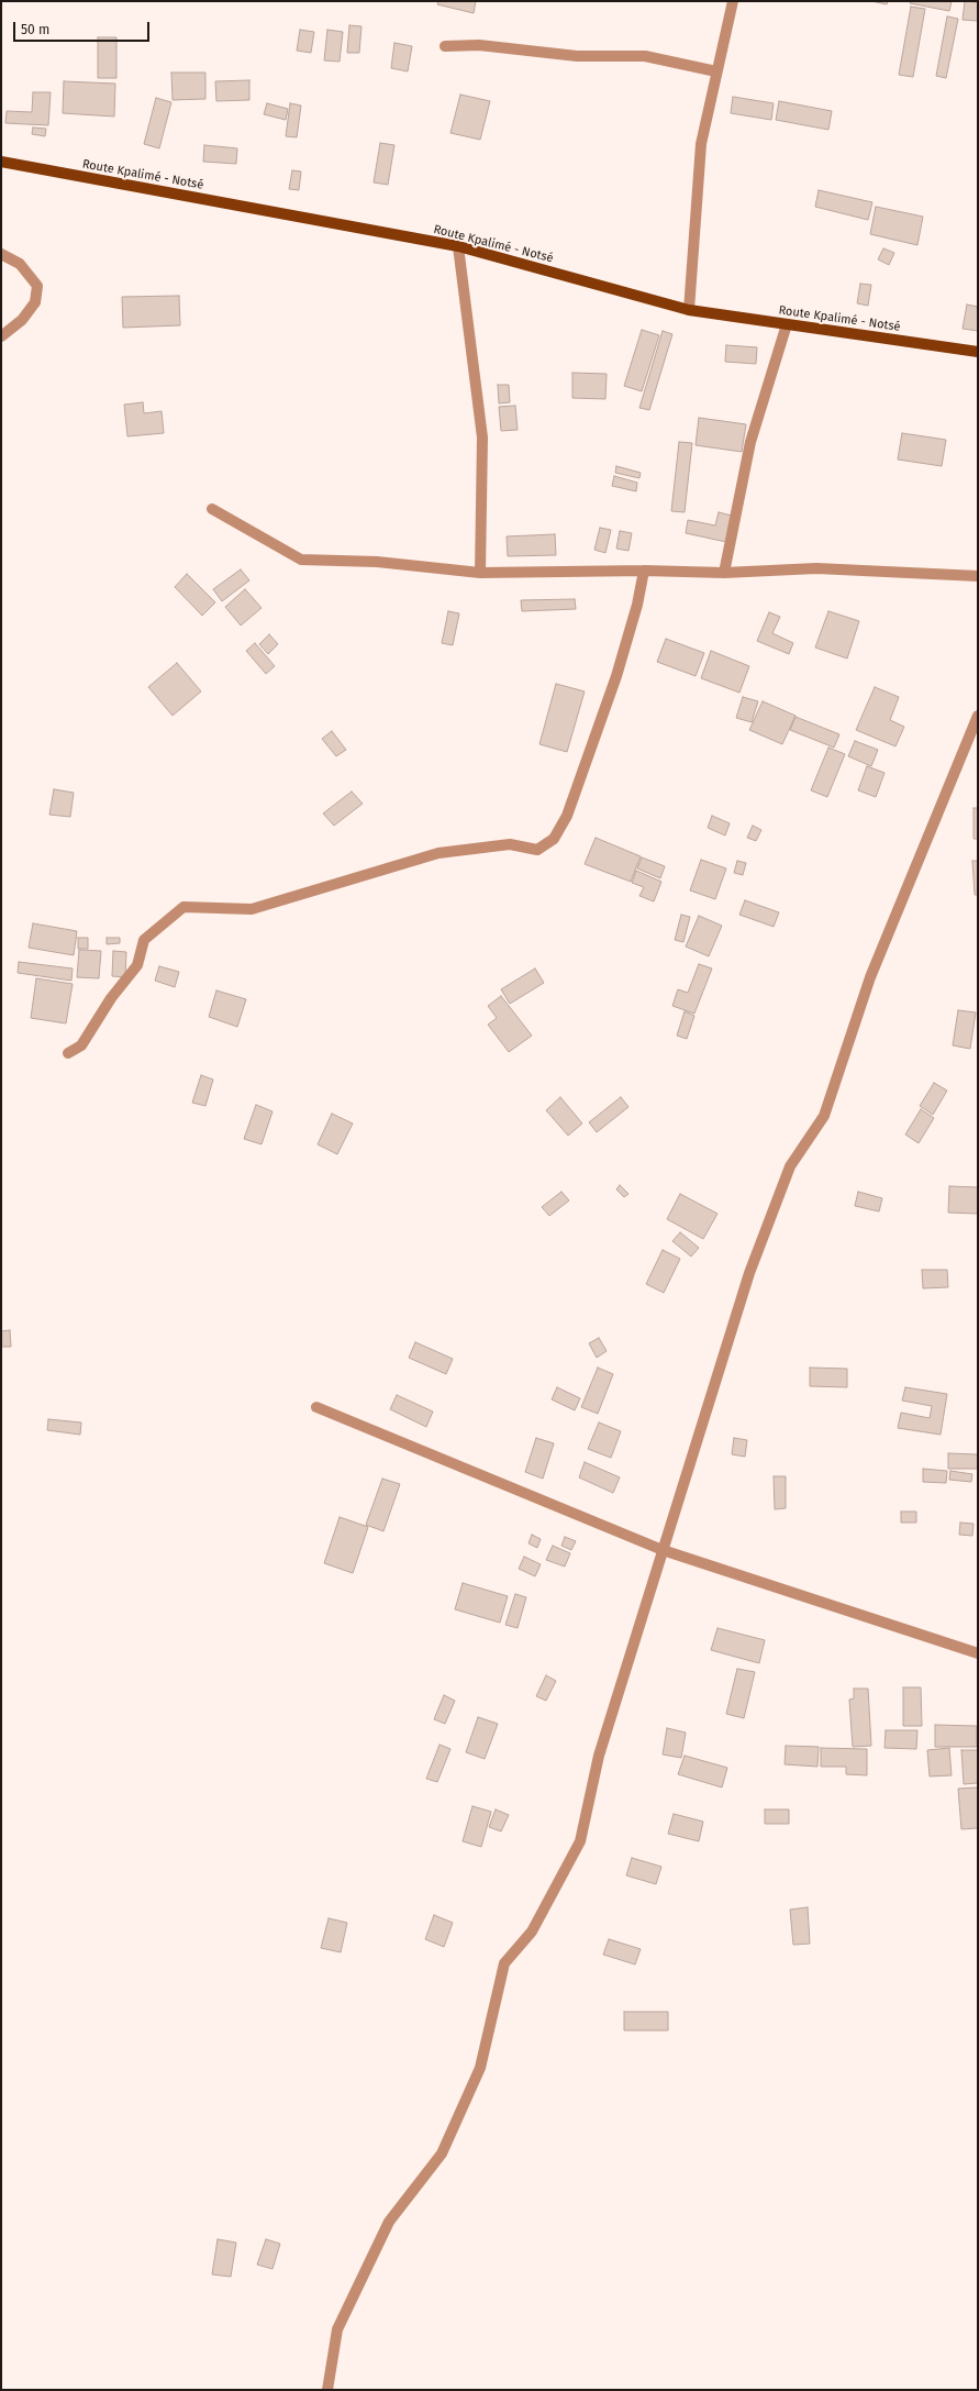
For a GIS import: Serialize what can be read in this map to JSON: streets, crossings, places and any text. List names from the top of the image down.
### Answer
{
  "streets": {
    "main road": ["Route Kpalimé - Notsé"]
  },
  "scale_bar": "50 m"
}
